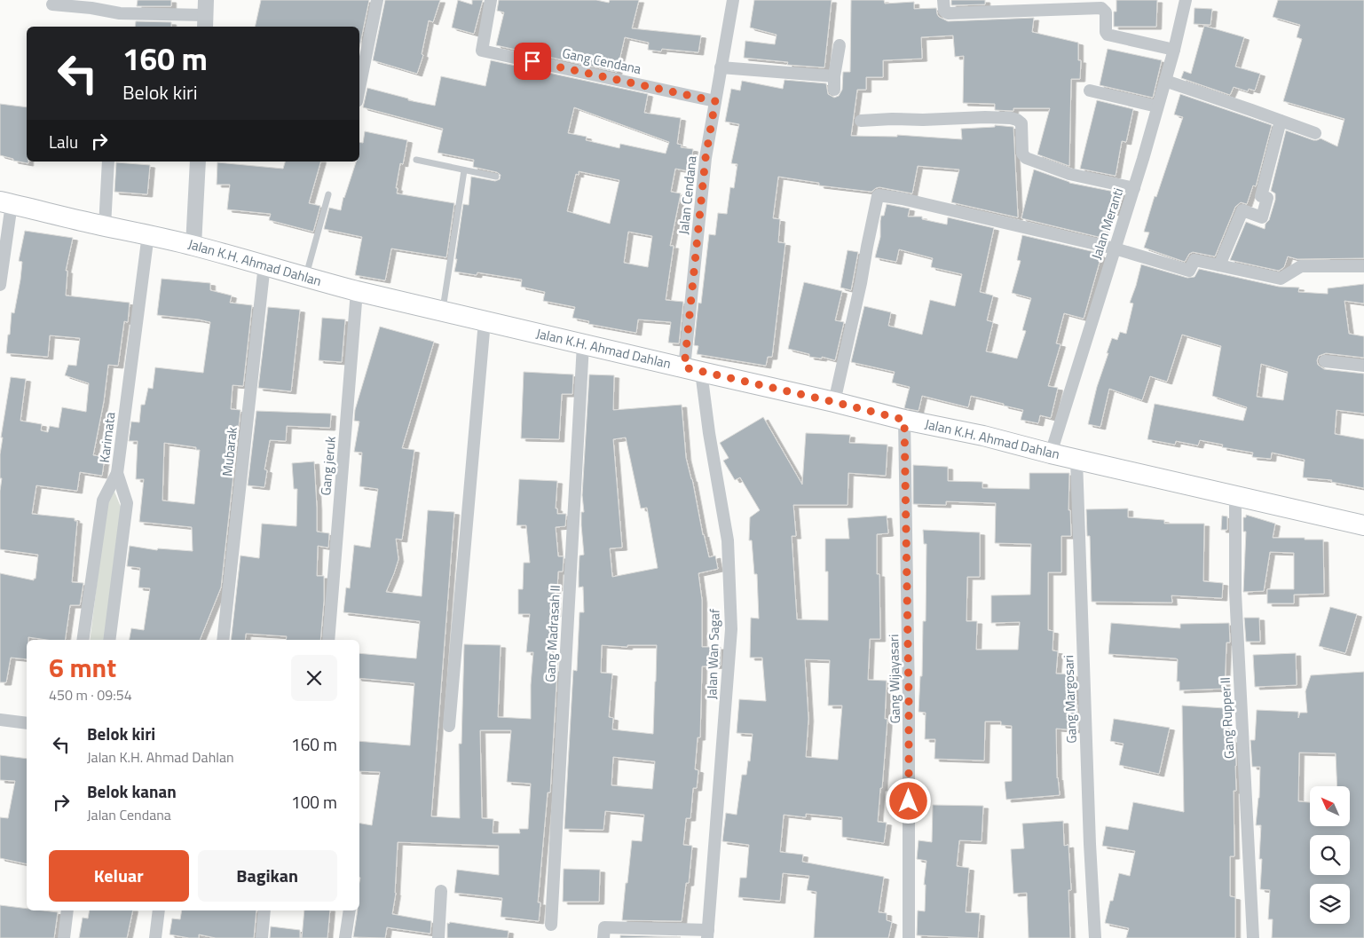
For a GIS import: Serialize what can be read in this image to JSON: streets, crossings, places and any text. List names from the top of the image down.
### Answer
{
  "streets": {
    "main road": ["Jalan K.H. Ahmad Dahlan"],
    "street": [
      "Gang Cendana",
      "Jalan Cendana",
      "Jalan Meranti",
      "Karimata",
      "Mubarak",
      "Gang jeruk",
      "Gang Madrasah II",
      "Jalan Wan Sagaf",
      "Gang Wijayasari",
      "Gang Margosari",
      "Gang Rupper II"
    ]
  },
  "crossings": [
    ["Gang Cendana", "Jalan Cendana"],
    ["Jalan Cendana", "Jalan K.H. Ahmad Dahlan"],
    ["Jalan Cendana", "Jalan Wan Sagaf"],
    ["Jalan Meranti", "Jalan K.H. Ahmad Dahlan"],
    ["Jalan K.H. Ahmad Dahlan", "Karimata"],
    ["Jalan K.H. Ahmad Dahlan", "Mubarak"],
    ["Jalan K.H. Ahmad Dahlan", "Gang jeruk"],
    ["Jalan K.H. Ahmad Dahlan", "Gang Madrasah II"],
    ["Jalan K.H. Ahmad Dahlan", "Jalan Wan Sagaf"],
    ["Jalan K.H. Ahmad Dahlan", "Gang Wijayasari"],
    ["Jalan K.H. Ahmad Dahlan", "Gang Margosari"],
    ["Jalan K.H. Ahmad Dahlan", "Gang Rupper II"]
  ],
  "north": "top left",
  "page": {
    "turn": ["160 m", "Belok kiri"],
    "then": "Lalu",
    "heading": ["6 mnt", "450 m · 09:54"],
    "list": [
      {
        "name": "Belok kiri",
        "note": "Jalan K.H. Ahmad Dahlan",
        "value": "160 m"
      },
      {
        "name": "Belok kanan",
        "note": "Jalan Cendana",
        "value": "100 m"
      }
    ],
    "buttons": ["Keluar", "Bagikan"]
  }
}
